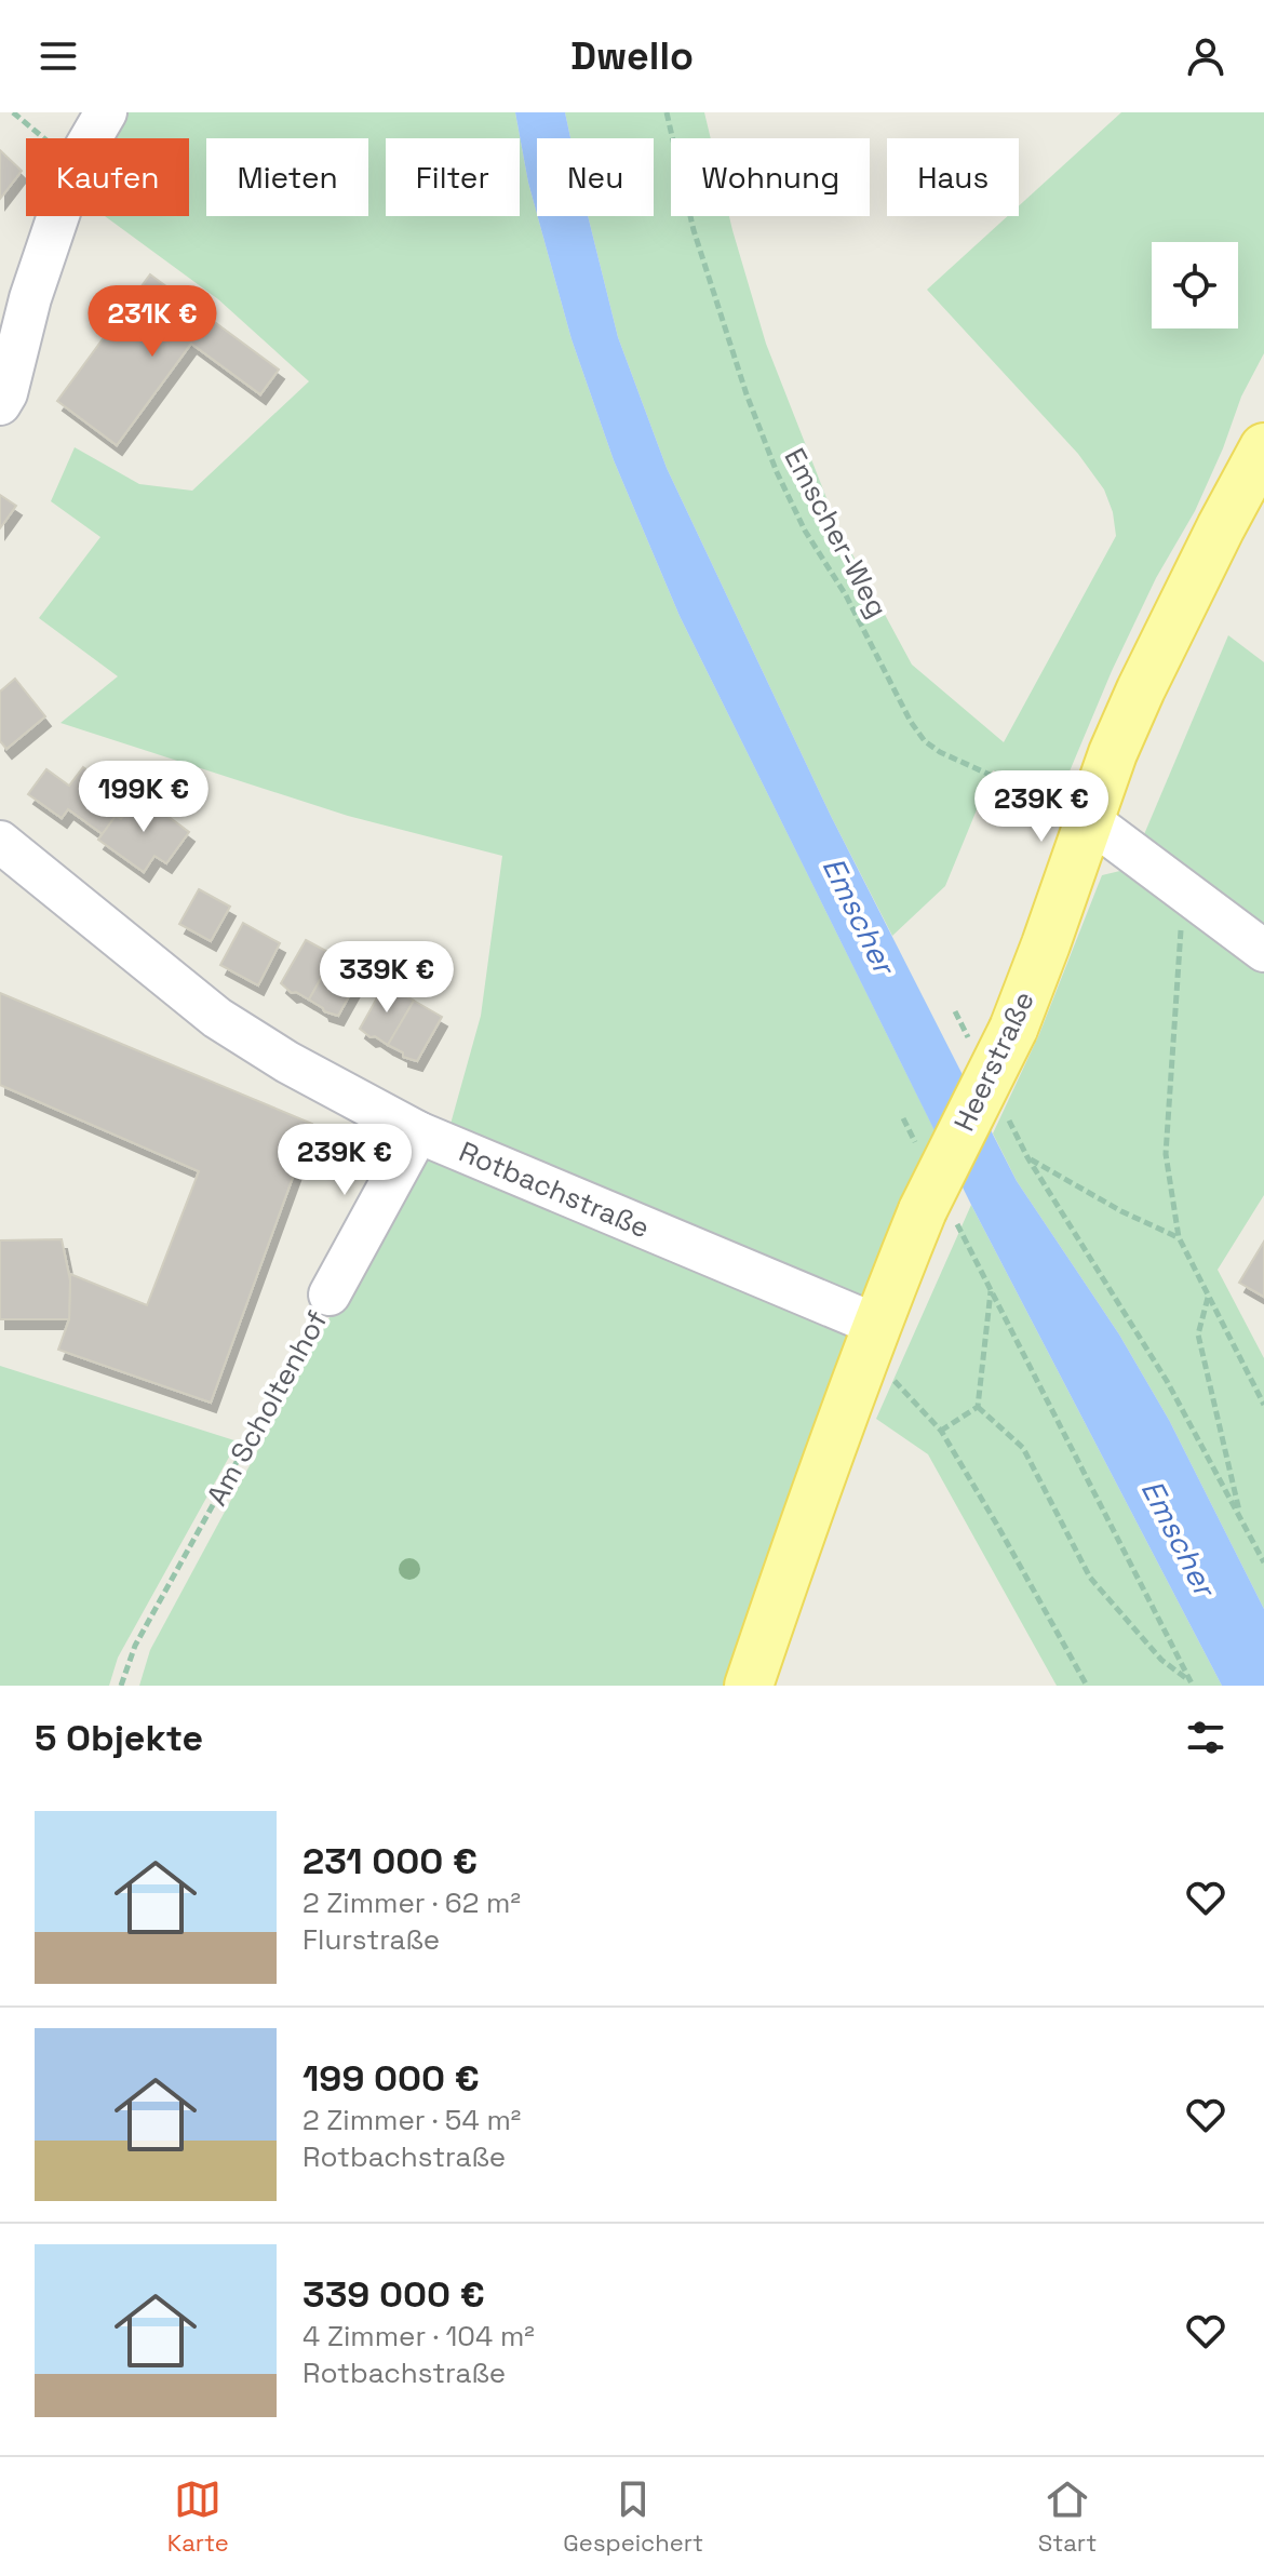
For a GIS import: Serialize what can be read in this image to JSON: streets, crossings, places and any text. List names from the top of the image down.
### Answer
{
  "streets": {
    "main road": ["Heerstraße"],
    "street": ["Rotbachstraße", "Am Scholtenhof"],
    "path": ["Emscher-Weg"]
  },
  "crossings": [
    ["Emscher-Weg", "Heerstraße"],
    ["Heerstraße", "Rotbachstraße"],
    ["Rotbachstraße", "Am Scholtenhof"]
  ],
  "water": ["Emscher"],
  "page": {
    "header": "Dwello",
    "chip": [
      "Kaufen",
      "Mieten",
      "Filter",
      "Neu",
      "Wohnung",
      "Haus"
    ],
    "price": [
      "231K €",
      "199K €",
      "239K €",
      "339K €",
      "239K €"
    ],
    "heading": "5 Objekte",
    "list": [
      {
        "name": "231 000 €",
        "note": "2 Zimmer · 62 m² · Flurstraße"
      },
      {
        "name": "199 000 €",
        "note": "2 Zimmer · 54 m² · Rotbachstraße"
      },
      {
        "name": "339 000 €",
        "note": "4 Zimmer · 104 m² · Rotbachstraße"
      }
    ],
    "tabs": ["Karte", "Gespeichert", "Start"]
  }
}
